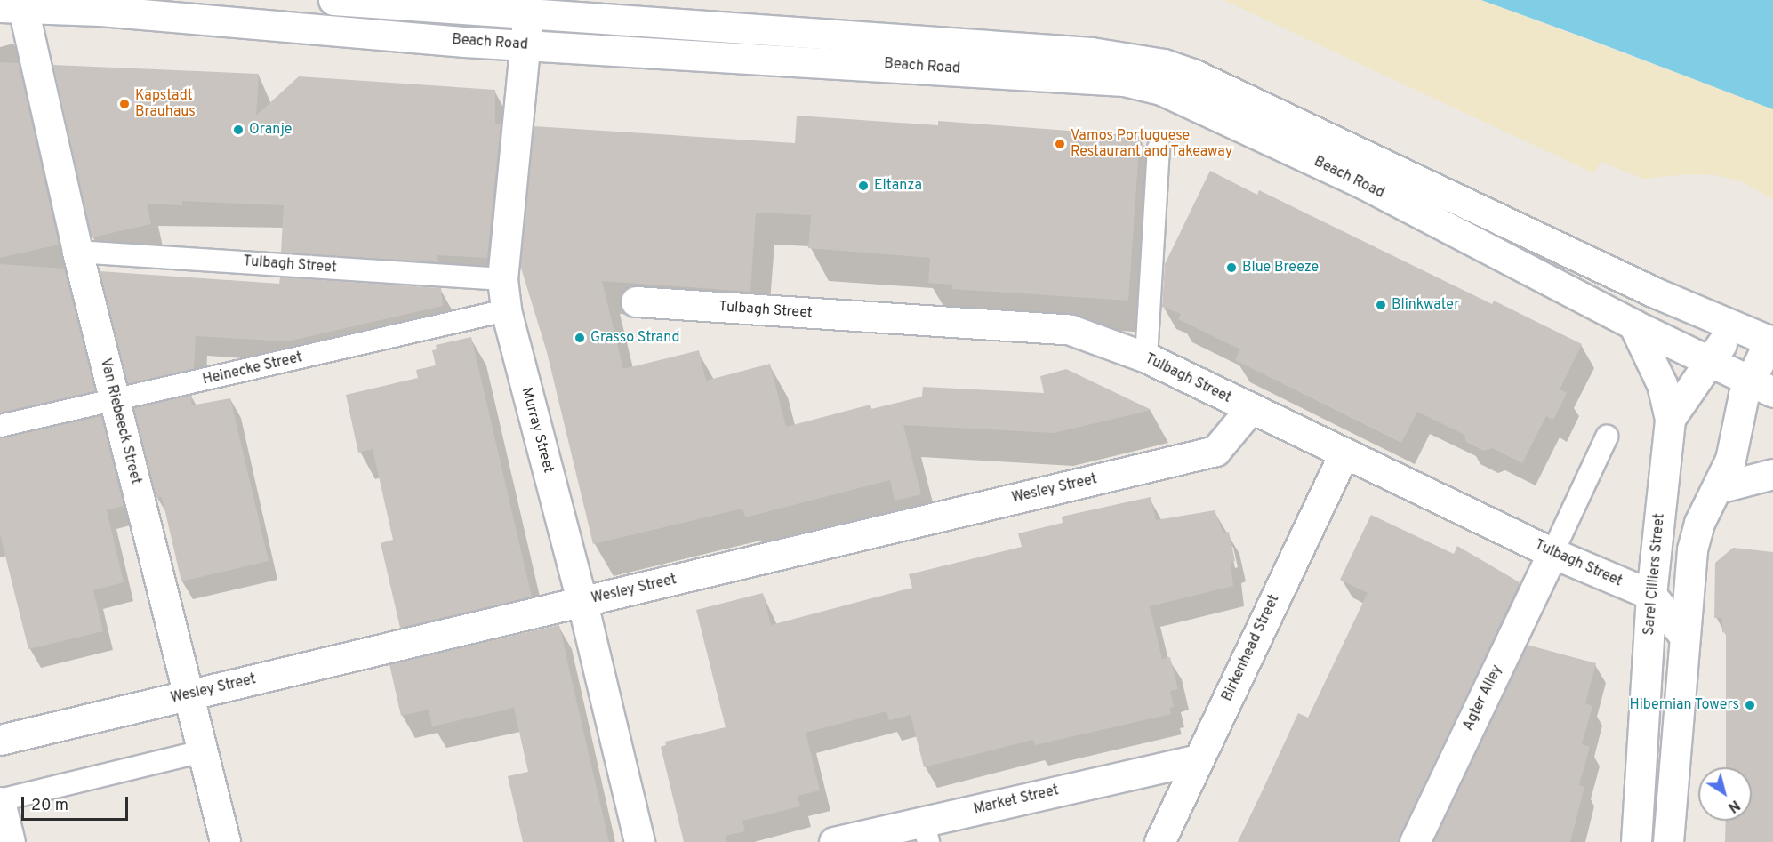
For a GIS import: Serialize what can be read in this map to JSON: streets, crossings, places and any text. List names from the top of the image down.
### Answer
{
  "streets": {
    "street": [
      "Beach Road",
      "Tulbagh Street",
      "Van Riebeeck Street",
      "Murray Street",
      "Wesley Street",
      "Sarel Cilliers Street",
      "Birkenhead Street",
      "Agter Alley",
      "Market Street"
    ],
    "lane": ["Heinecke Street"]
  },
  "crossings": [
    ["Beach Road", "Van Riebeeck Street"],
    ["Beach Road", "Murray Street"],
    ["Beach Road", "Sarel Cilliers Street"],
    ["Tulbagh Street", "Van Riebeeck Street"],
    ["Tulbagh Street", "Murray Street"],
    ["Tulbagh Street", "Wesley Street"],
    ["Tulbagh Street", "Sarel Cilliers Street"],
    ["Tulbagh Street", "Birkenhead Street"],
    ["Tulbagh Street", "Agter Alley"],
    ["Heinecke Street", "Van Riebeeck Street"],
    ["Heinecke Street", "Murray Street"],
    ["Van Riebeeck Street", "Wesley Street"],
    ["Murray Street", "Wesley Street"],
    ["Birkenhead Street", "Market Street"]
  ],
  "places": [
    "Kapstadt Brauhaus",
    "Oranje",
    "Vamos Portuguese Restaurant and Takeaway",
    "Eltanza",
    "Blue Breeze",
    "Blinkwater",
    "Grasso Strand",
    "Hibernian Towers"
  ],
  "scale_bar": "20 m",
  "north": "bottom right"
}
